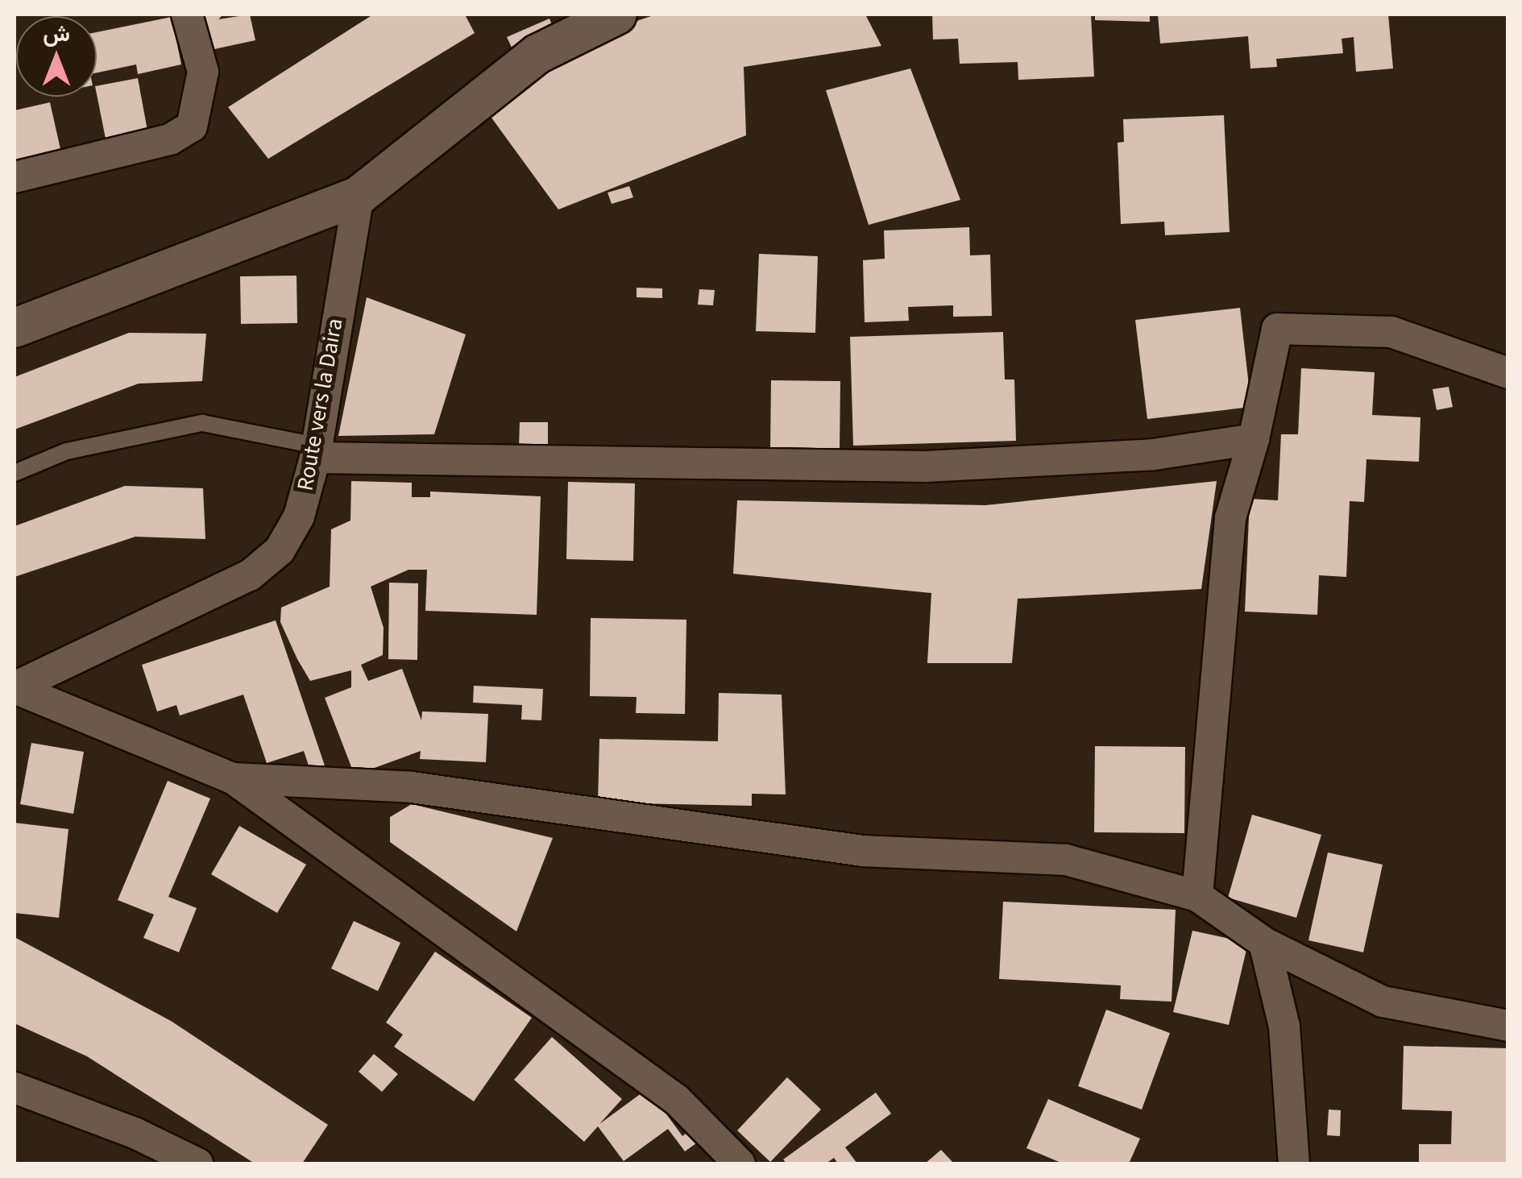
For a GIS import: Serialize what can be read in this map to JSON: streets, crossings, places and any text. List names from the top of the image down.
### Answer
{
  "streets": {
    "street": ["Route vers la Daira"]
  },
  "north": "top"
}
